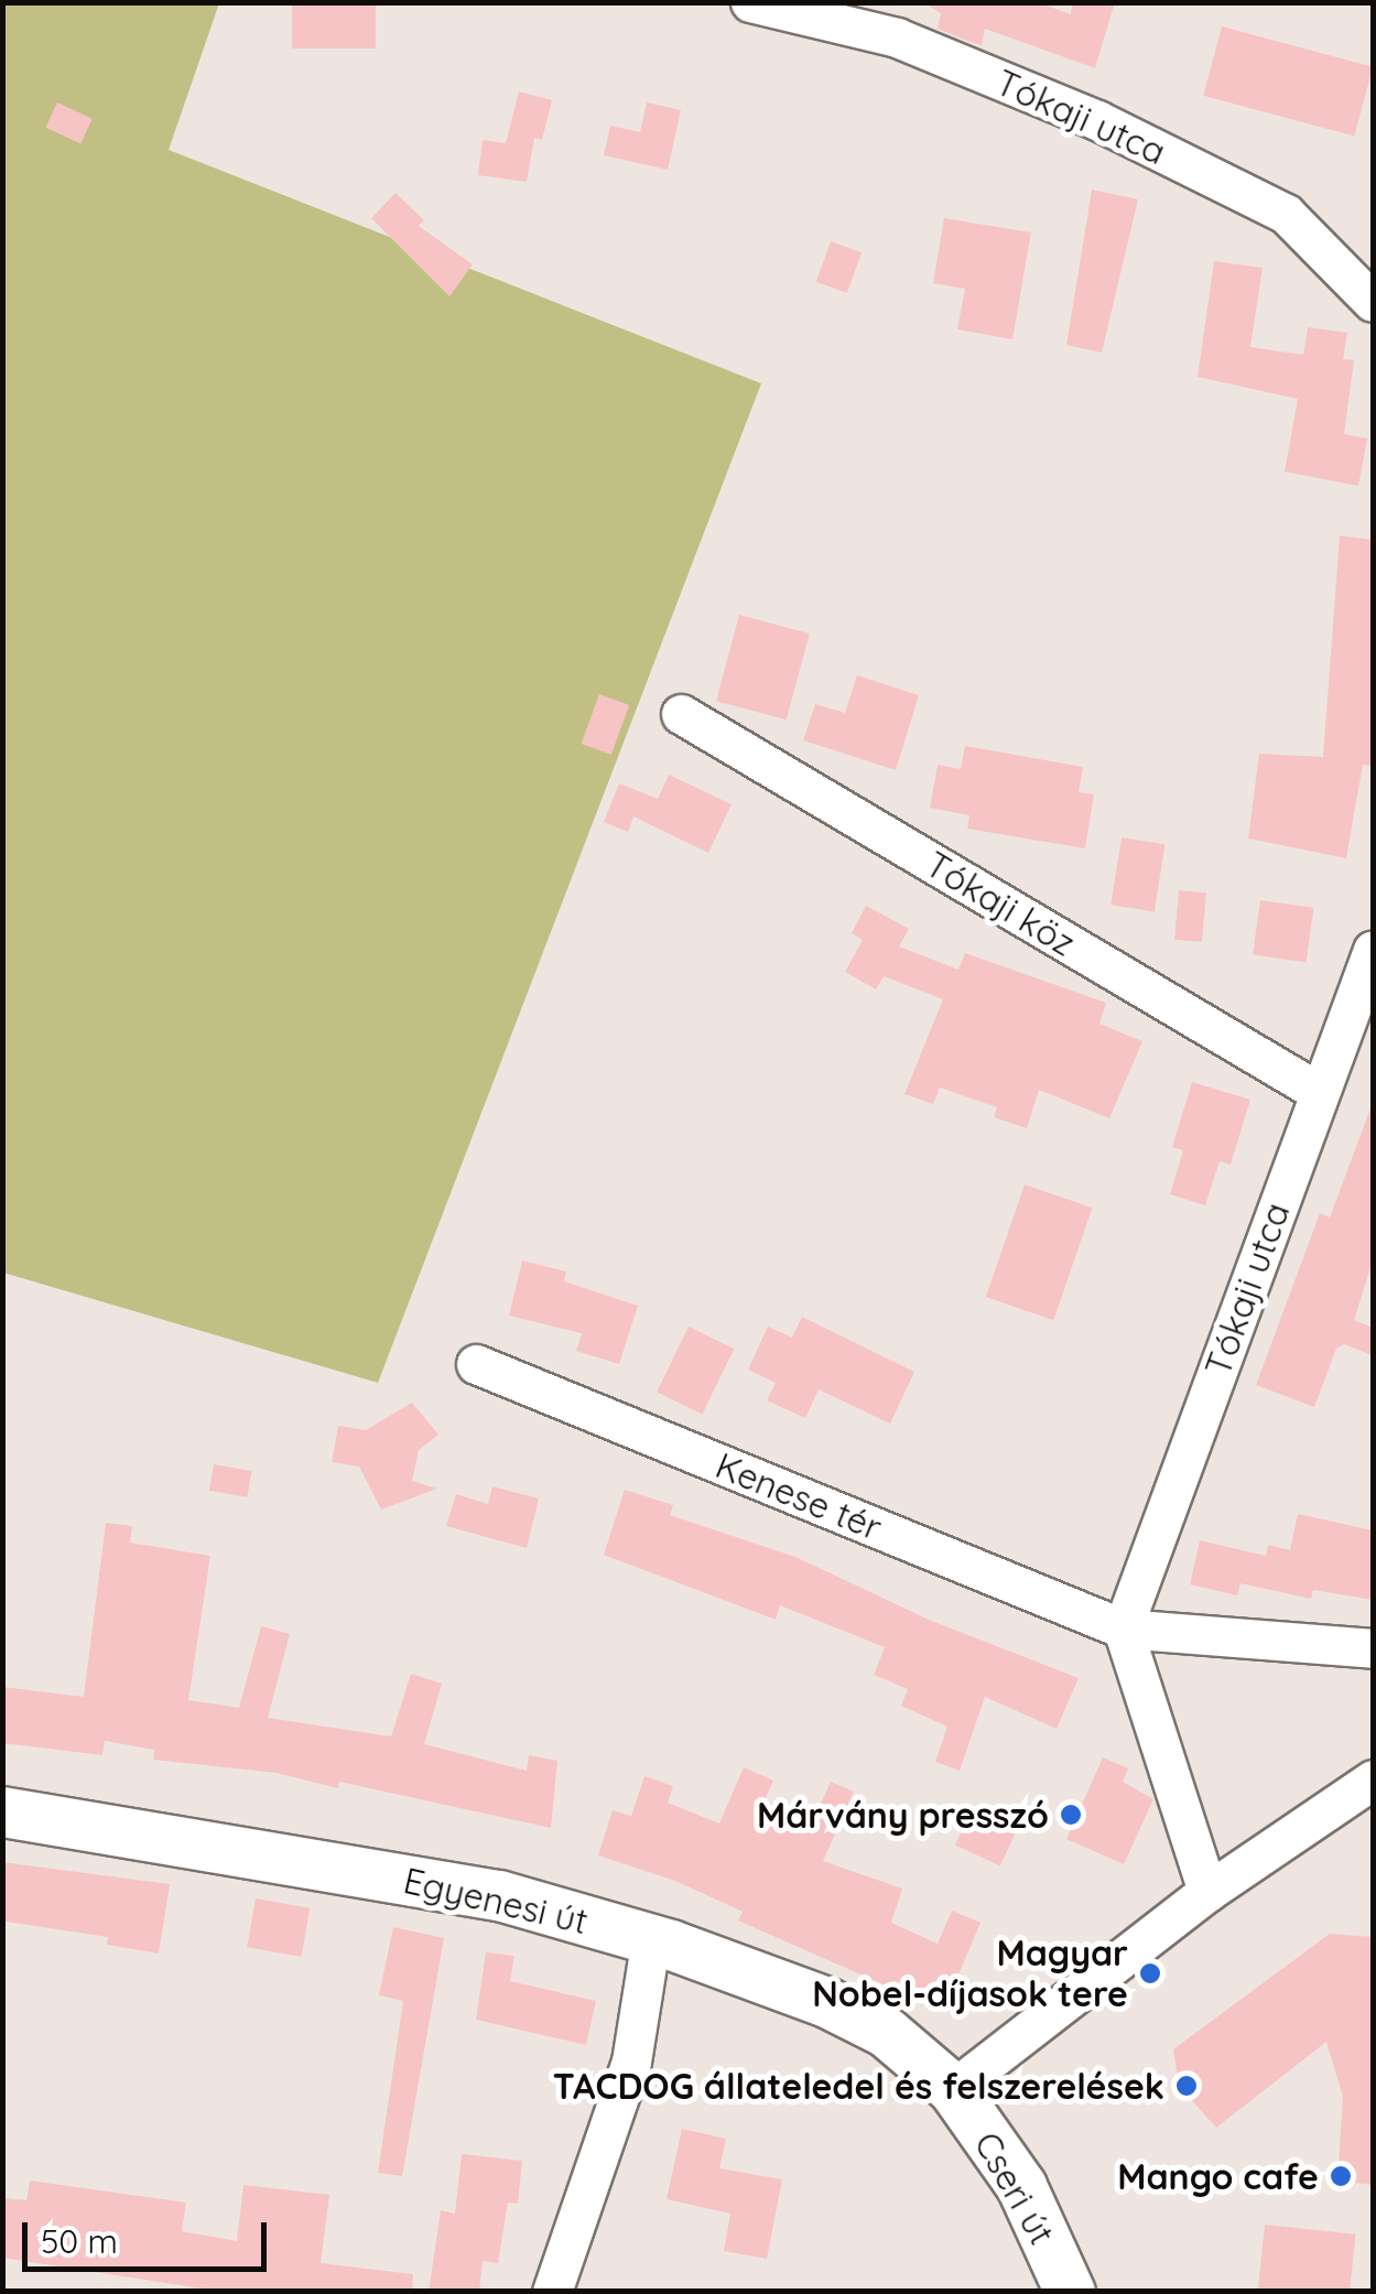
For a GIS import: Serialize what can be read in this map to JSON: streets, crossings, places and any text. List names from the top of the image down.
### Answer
{
  "streets": {
    "street": [
      "Tókaji utca",
      "Tókaji köz",
      "Kenese tér",
      "Egyenesi út",
      "Cseri út"
    ]
  },
  "crossings": [
    ["Tókaji utca", "Tókaji köz"],
    ["Tókaji utca", "Kenese tér"],
    ["Egyenesi út", "Cseri út"]
  ],
  "places": [
    "Márvány presszó",
    "Magyar Nobel-díjasok tere",
    "TACDOG állateledel és felszerelések",
    "Mango cafe"
  ],
  "scale_bar": "50 m"
}
